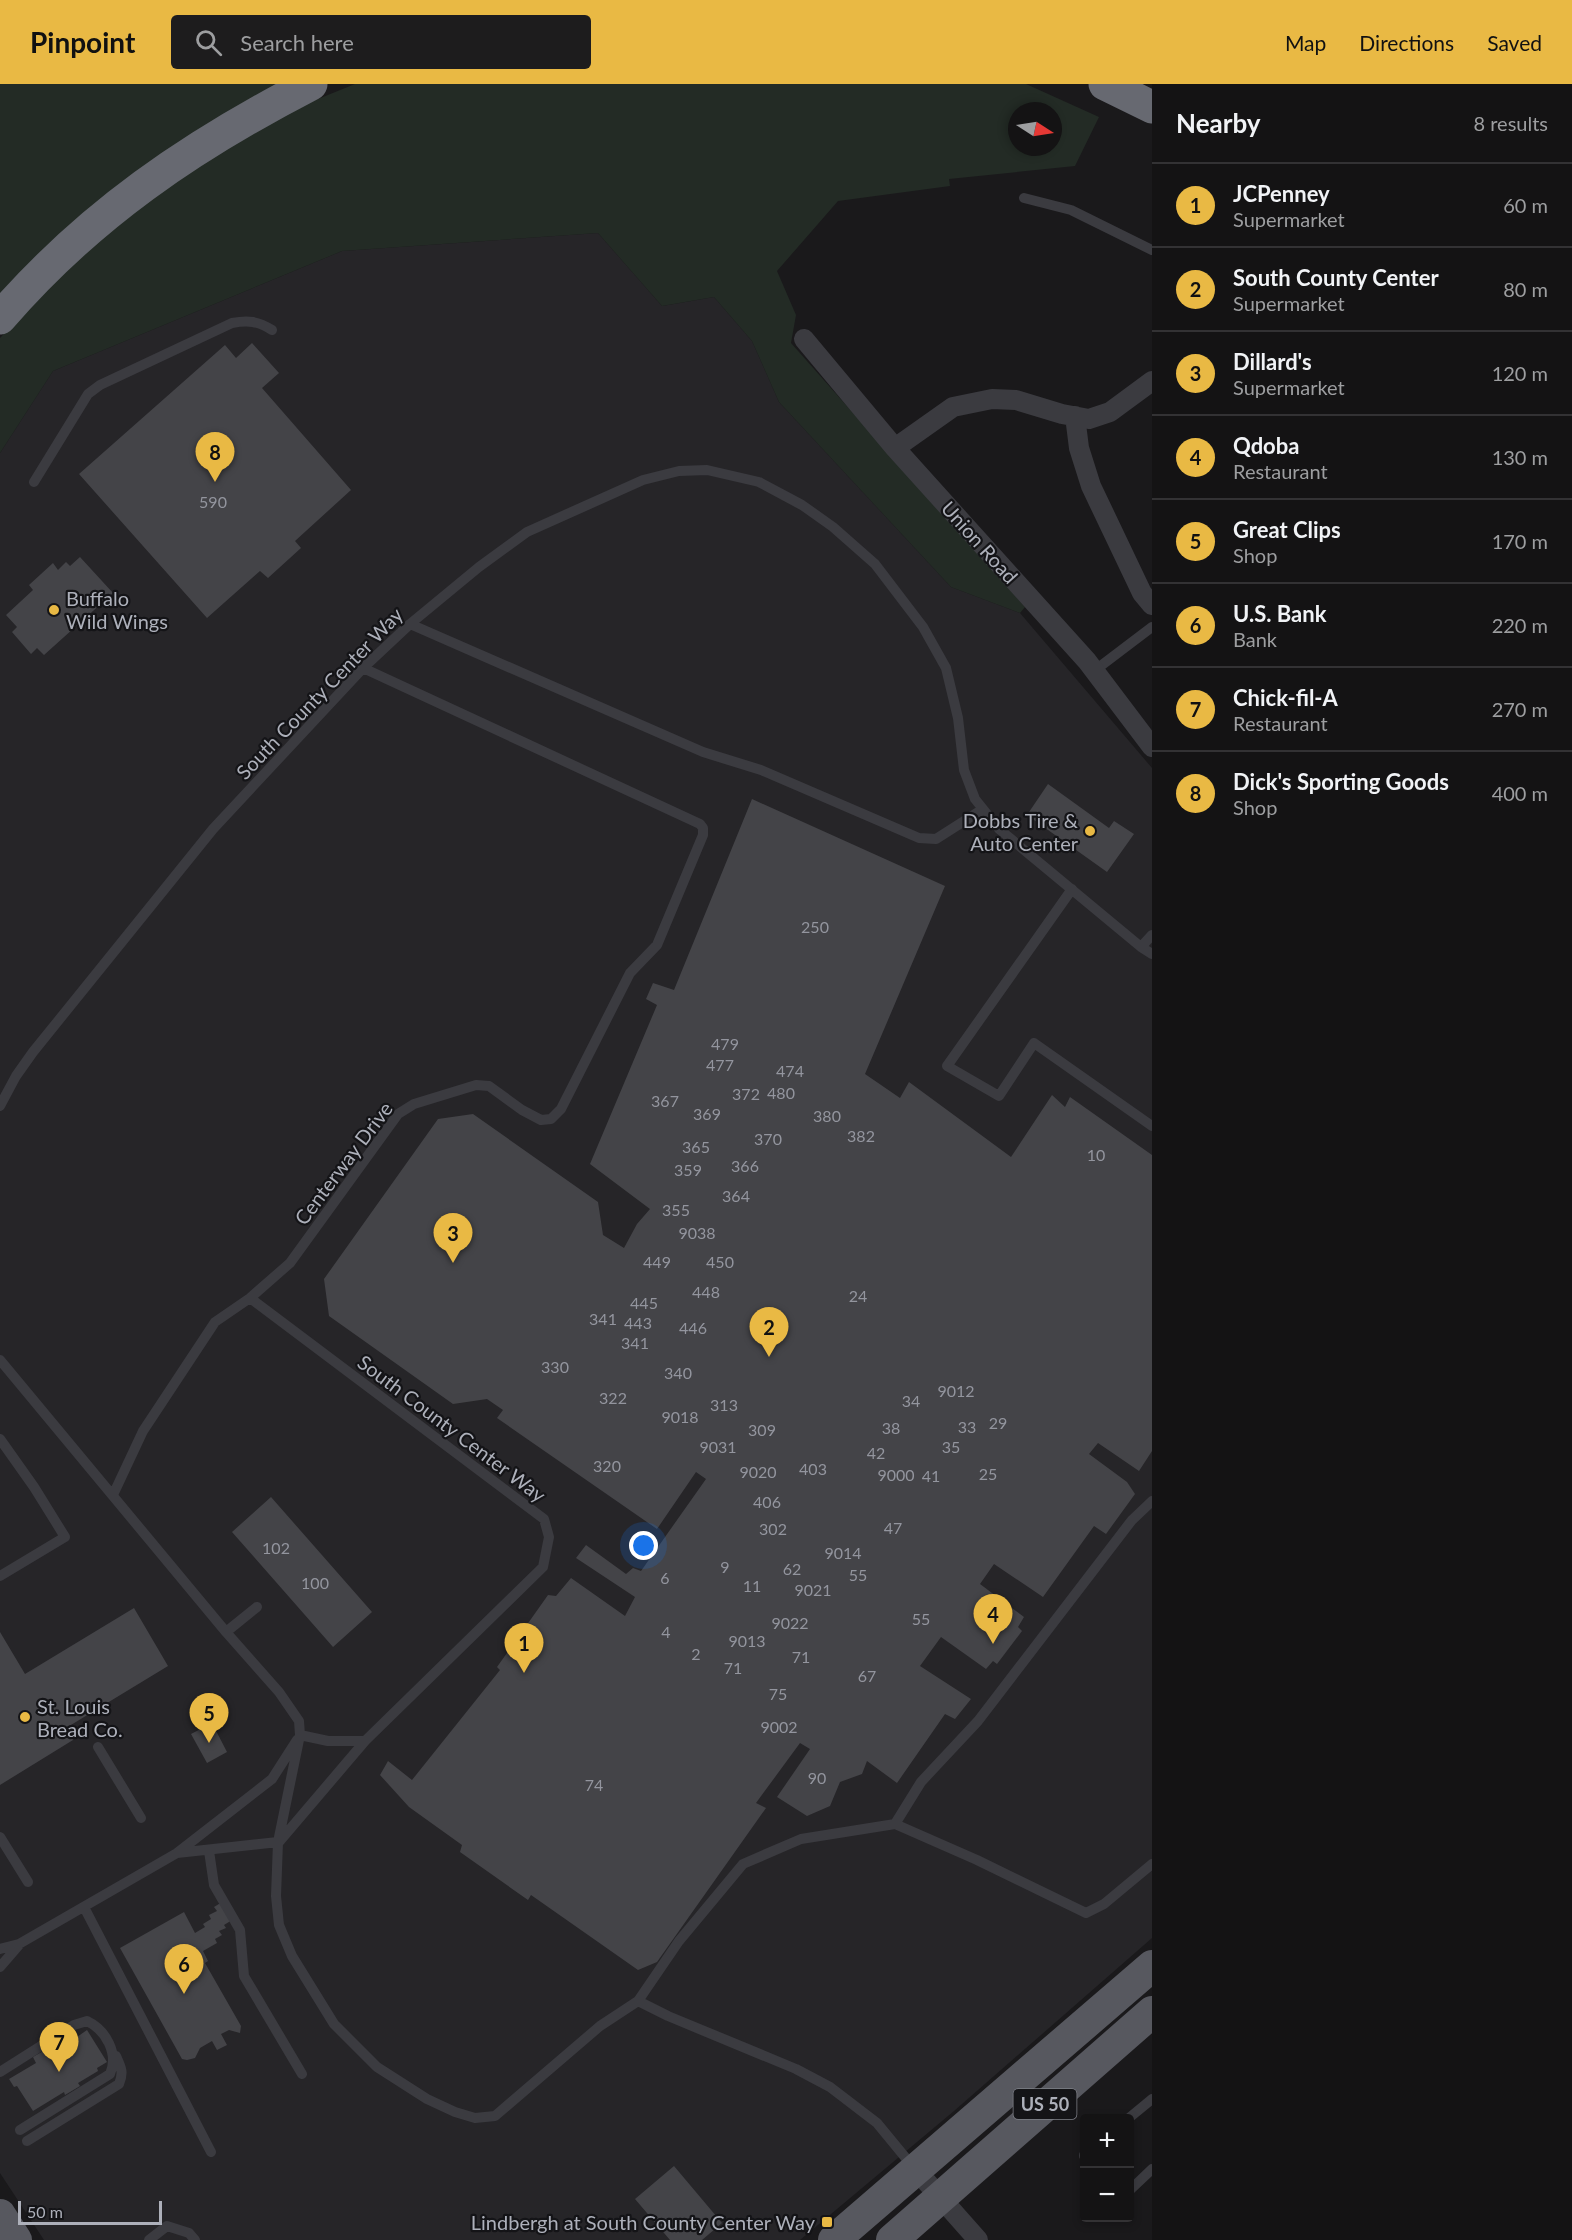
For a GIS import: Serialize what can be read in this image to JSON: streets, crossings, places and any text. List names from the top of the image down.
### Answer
{
  "streets": {
    "main road": ["US 50"],
    "street": ["Union Road"],
    "lane": ["South County Center Way", "Centerway Drive"]
  },
  "crossings": [
    ["South County Center Way", "Centerway Drive"]
  ],
  "places": {
    "other": ["Buffalo Wild Wings", "Dobbs Tire & Auto Center", "St. Louis Bread Co."],
    "transit": ["Lindbergh at South County Center Way"]
  },
  "house_numbers": [
    "590",
    "250",
    "479",
    "477",
    "474",
    "480",
    "372",
    "367",
    "369",
    "380",
    "382",
    "370",
    "365",
    "10",
    "366",
    "359",
    "364",
    "355",
    "9038",
    "449",
    "450",
    "448",
    "24",
    "445",
    "341",
    "443",
    "446",
    "341",
    "330",
    "340",
    "9012",
    "322",
    "34",
    "313",
    "9018",
    "29",
    "33",
    "38",
    "309",
    "9031",
    "35",
    "42",
    "320",
    "403",
    "9020",
    "25",
    "9000",
    "41",
    "406",
    "47",
    "302",
    "102",
    "9014",
    "9",
    "62",
    "55",
    "6",
    "100",
    "11",
    "9021",
    "55",
    "9022",
    "4",
    "9013",
    "2",
    "71",
    "71",
    "67",
    "75",
    "9002",
    "90",
    "74"
  ],
  "scale_bar": "50 m",
  "north": "right",
  "page": {
    "header": "Pinpoint",
    "search": "Search here",
    "nav": ["Map", "Directions", "Saved"],
    "heading": ["Nearby", "8 results"],
    "list": [
      {
        "mark": "1",
        "name": "JCPenney",
        "note": "Supermarket",
        "value": "60 m"
      },
      {
        "mark": "2",
        "name": "South County Center",
        "note": "Supermarket",
        "value": "80 m"
      },
      {
        "mark": "3",
        "name": "Dillard's",
        "note": "Supermarket",
        "value": "120 m"
      },
      {
        "mark": "4",
        "name": "Qdoba",
        "note": "Restaurant",
        "value": "130 m"
      },
      {
        "mark": "5",
        "name": "Great Clips",
        "note": "Shop",
        "value": "170 m"
      },
      {
        "mark": "6",
        "name": "U.S. Bank",
        "note": "Bank",
        "value": "220 m"
      },
      {
        "mark": "7",
        "name": "Chick-fil-A",
        "note": "Restaurant",
        "value": "270 m"
      },
      {
        "mark": "8",
        "name": "Dick's Sporting Goods",
        "note": "Shop",
        "value": "400 m"
      }
    ],
    "pins": [
      "8",
      "3",
      "2",
      "4",
      "1",
      "5",
      "6",
      "7"
    ],
    "map_buttons": ["+", "−"],
    "scale": "50 m"
  }
}
